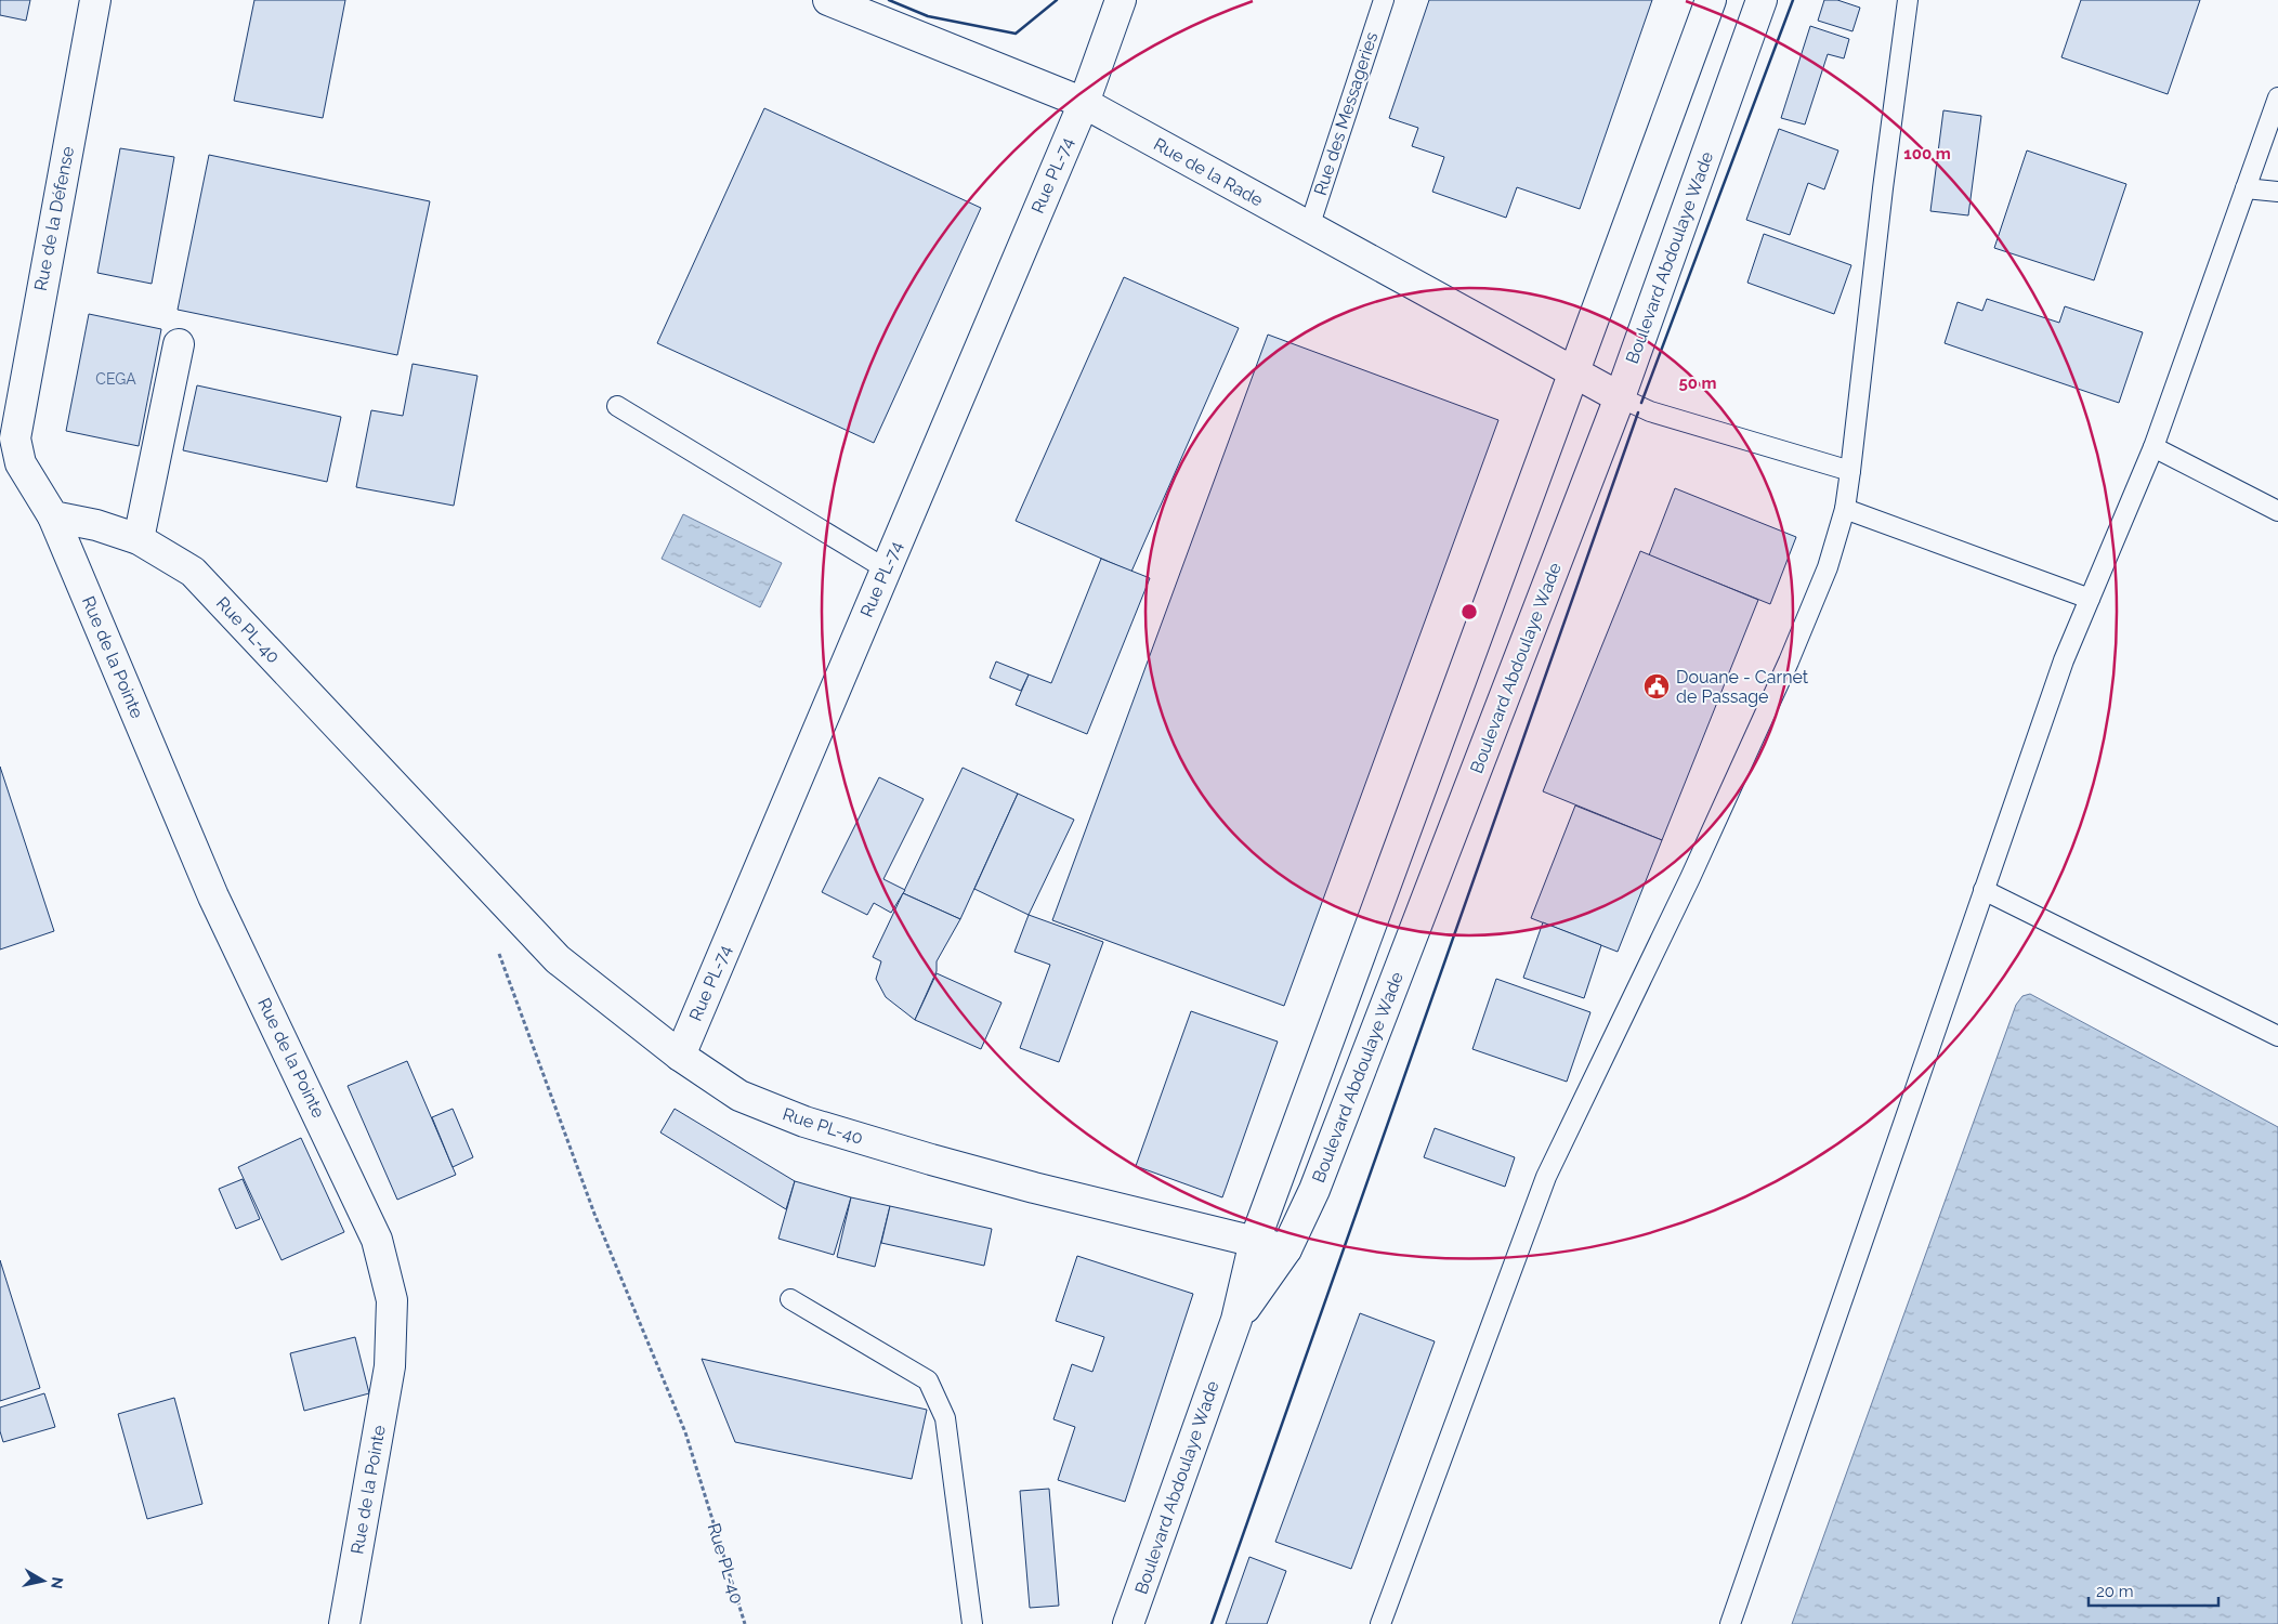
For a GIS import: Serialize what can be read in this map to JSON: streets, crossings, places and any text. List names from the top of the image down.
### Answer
{
  "streets": {
    "street": [
      "Rue de la Rade",
      "Rue PL-74",
      "Rue de la Défense",
      "Boulevard Abdoulaye Wade",
      "Rue PL-40",
      "Rue de la Pointe"
    ],
    "lane": ["Rue des Messageries"]
  },
  "crossings": [
    ["Rue des Messageries", "Rue de la Rade"],
    ["Rue de la Rade", "Rue PL-74"],
    ["Rue de la Rade", "Boulevard Abdoulaye Wade"],
    ["Rue PL-74", "Rue PL-40"],
    ["Rue de la Défense", "Rue PL-40"],
    ["Rue de la Défense", "Rue de la Pointe"],
    ["Boulevard Abdoulaye Wade", "Rue PL-40"],
    ["Rue PL-40", "Rue de la Pointe"]
  ],
  "places": {
    "public building": ["Douane - Carnet de Passage"]
  },
  "house_numbers": ["CEGA"],
  "scale_bar": "20 m",
  "north": "right",
  "rings": ["100 m", "50 m"]
}
